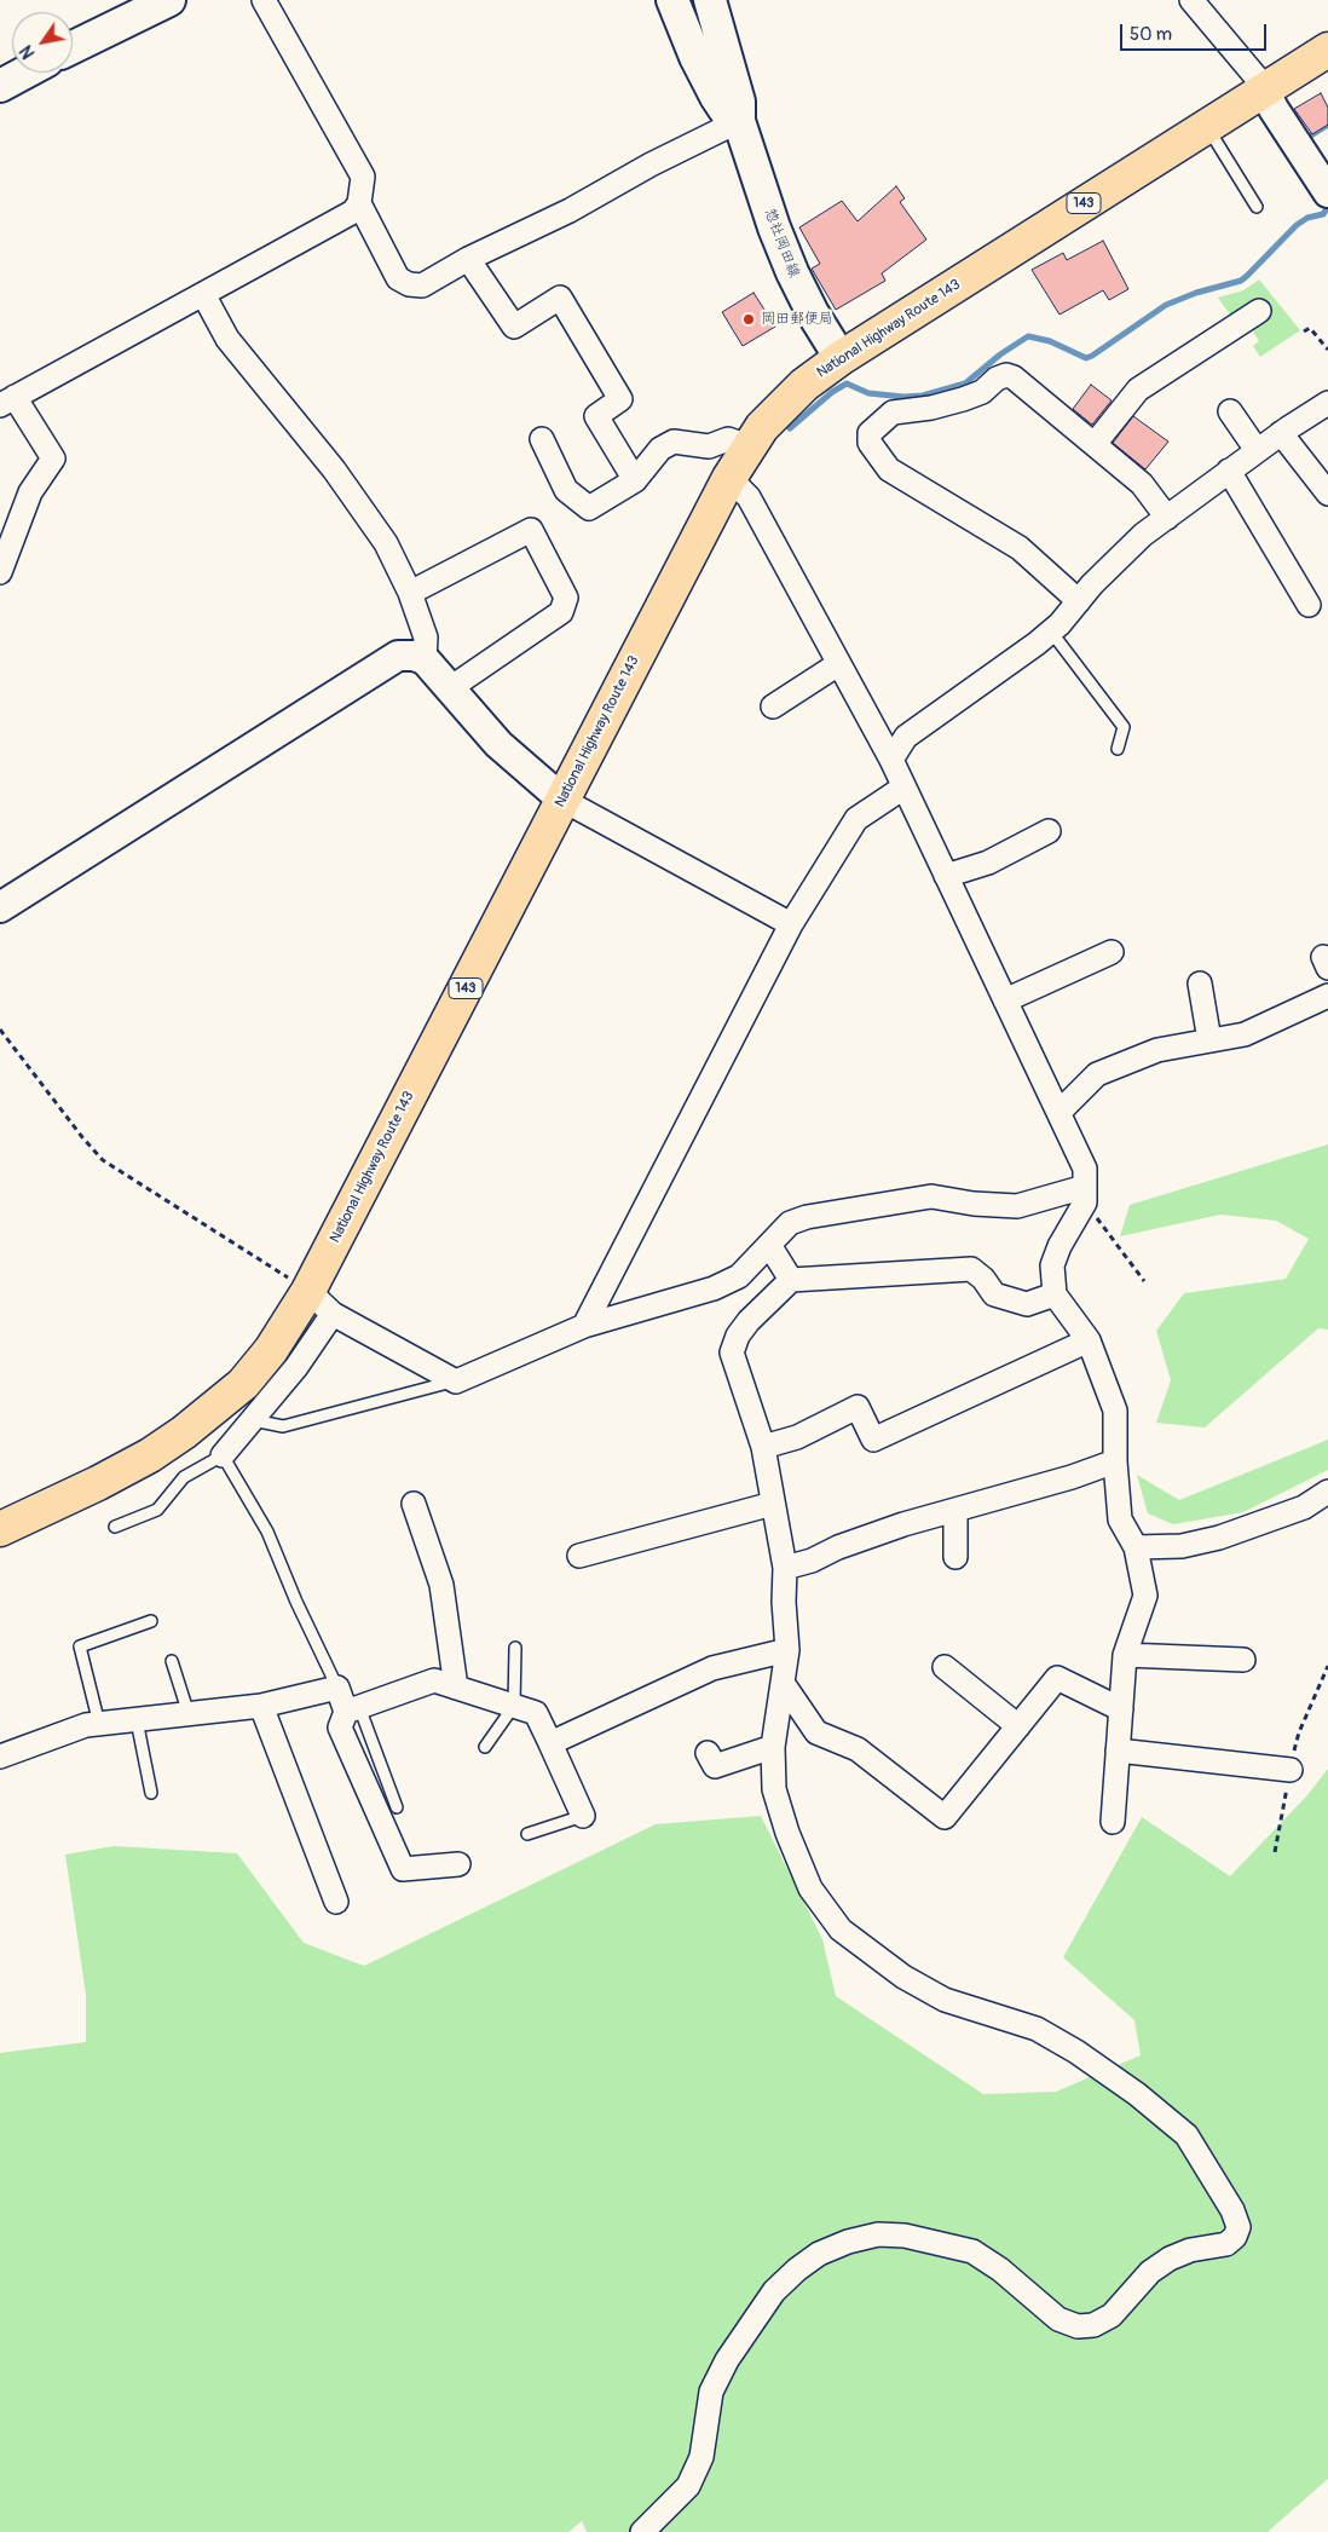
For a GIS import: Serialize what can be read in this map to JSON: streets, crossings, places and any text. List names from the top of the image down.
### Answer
{
  "streets": {
    "highway": ["143", "National Highway Route 143"],
    "main road": ["惣社岡田線"]
  },
  "crossings": [
    ["惣社岡田線", "National Highway Route 143"]
  ],
  "places": ["岡田郵便局"],
  "scale_bar": "50 m",
  "north": "bottom left"
}
